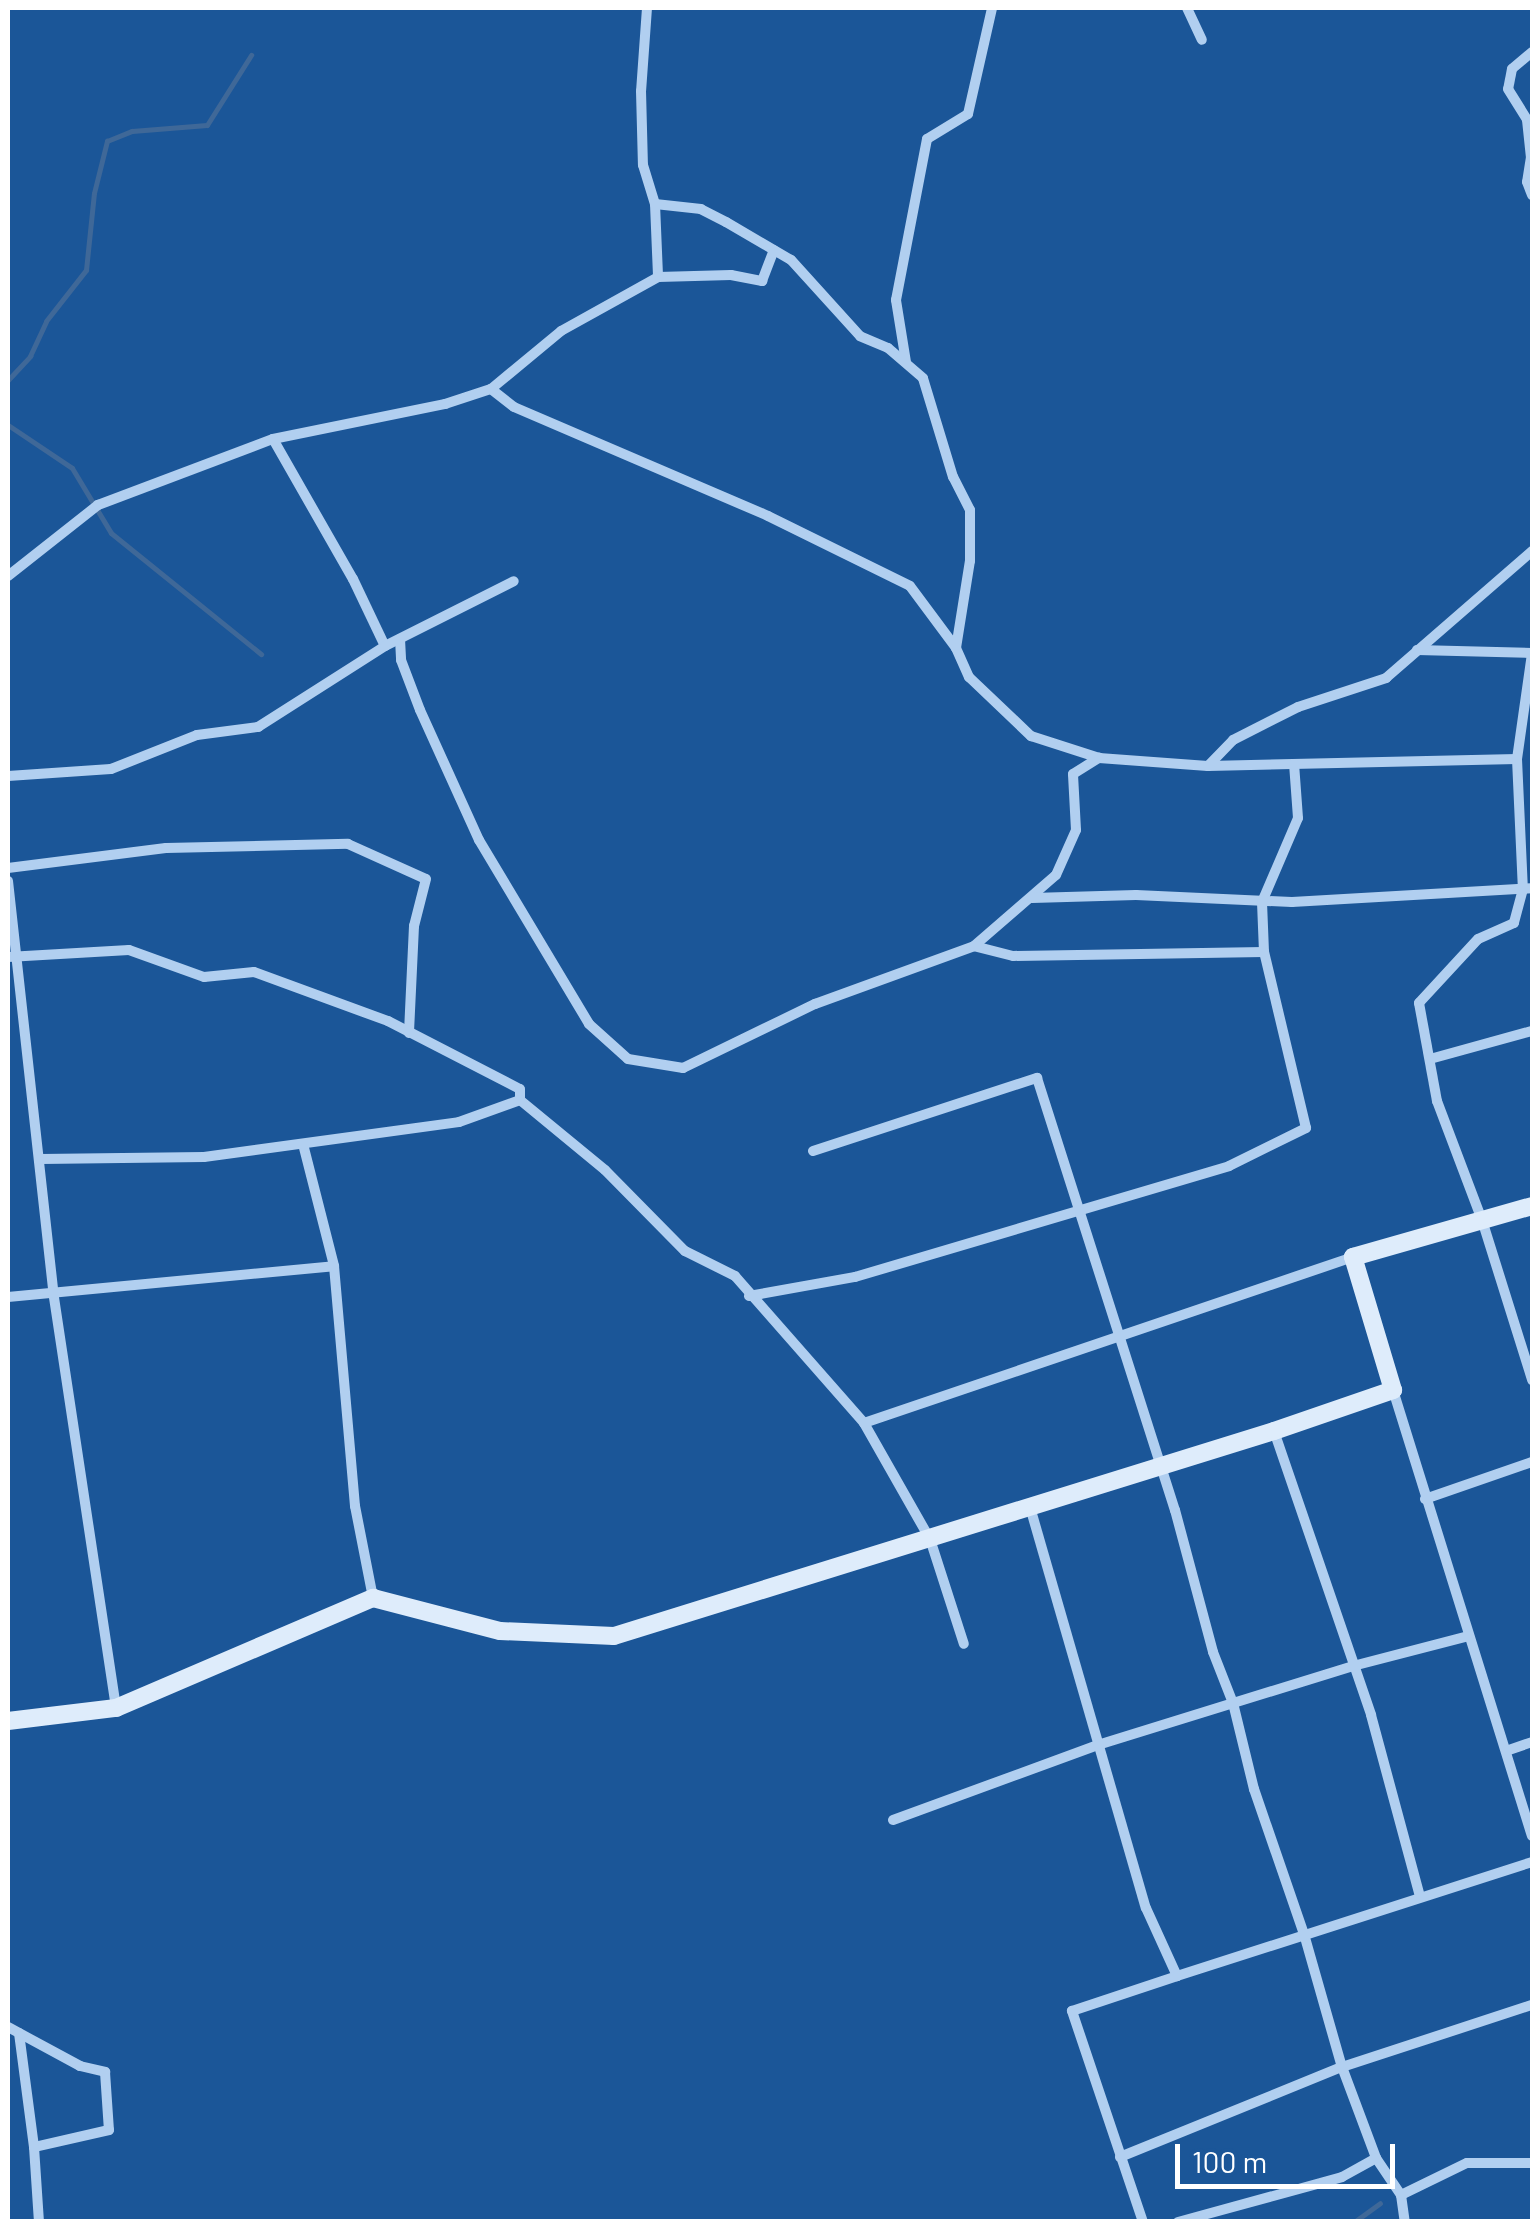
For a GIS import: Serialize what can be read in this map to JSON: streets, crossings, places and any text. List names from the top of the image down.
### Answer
{
  "scale_bar": "100 m"
}
